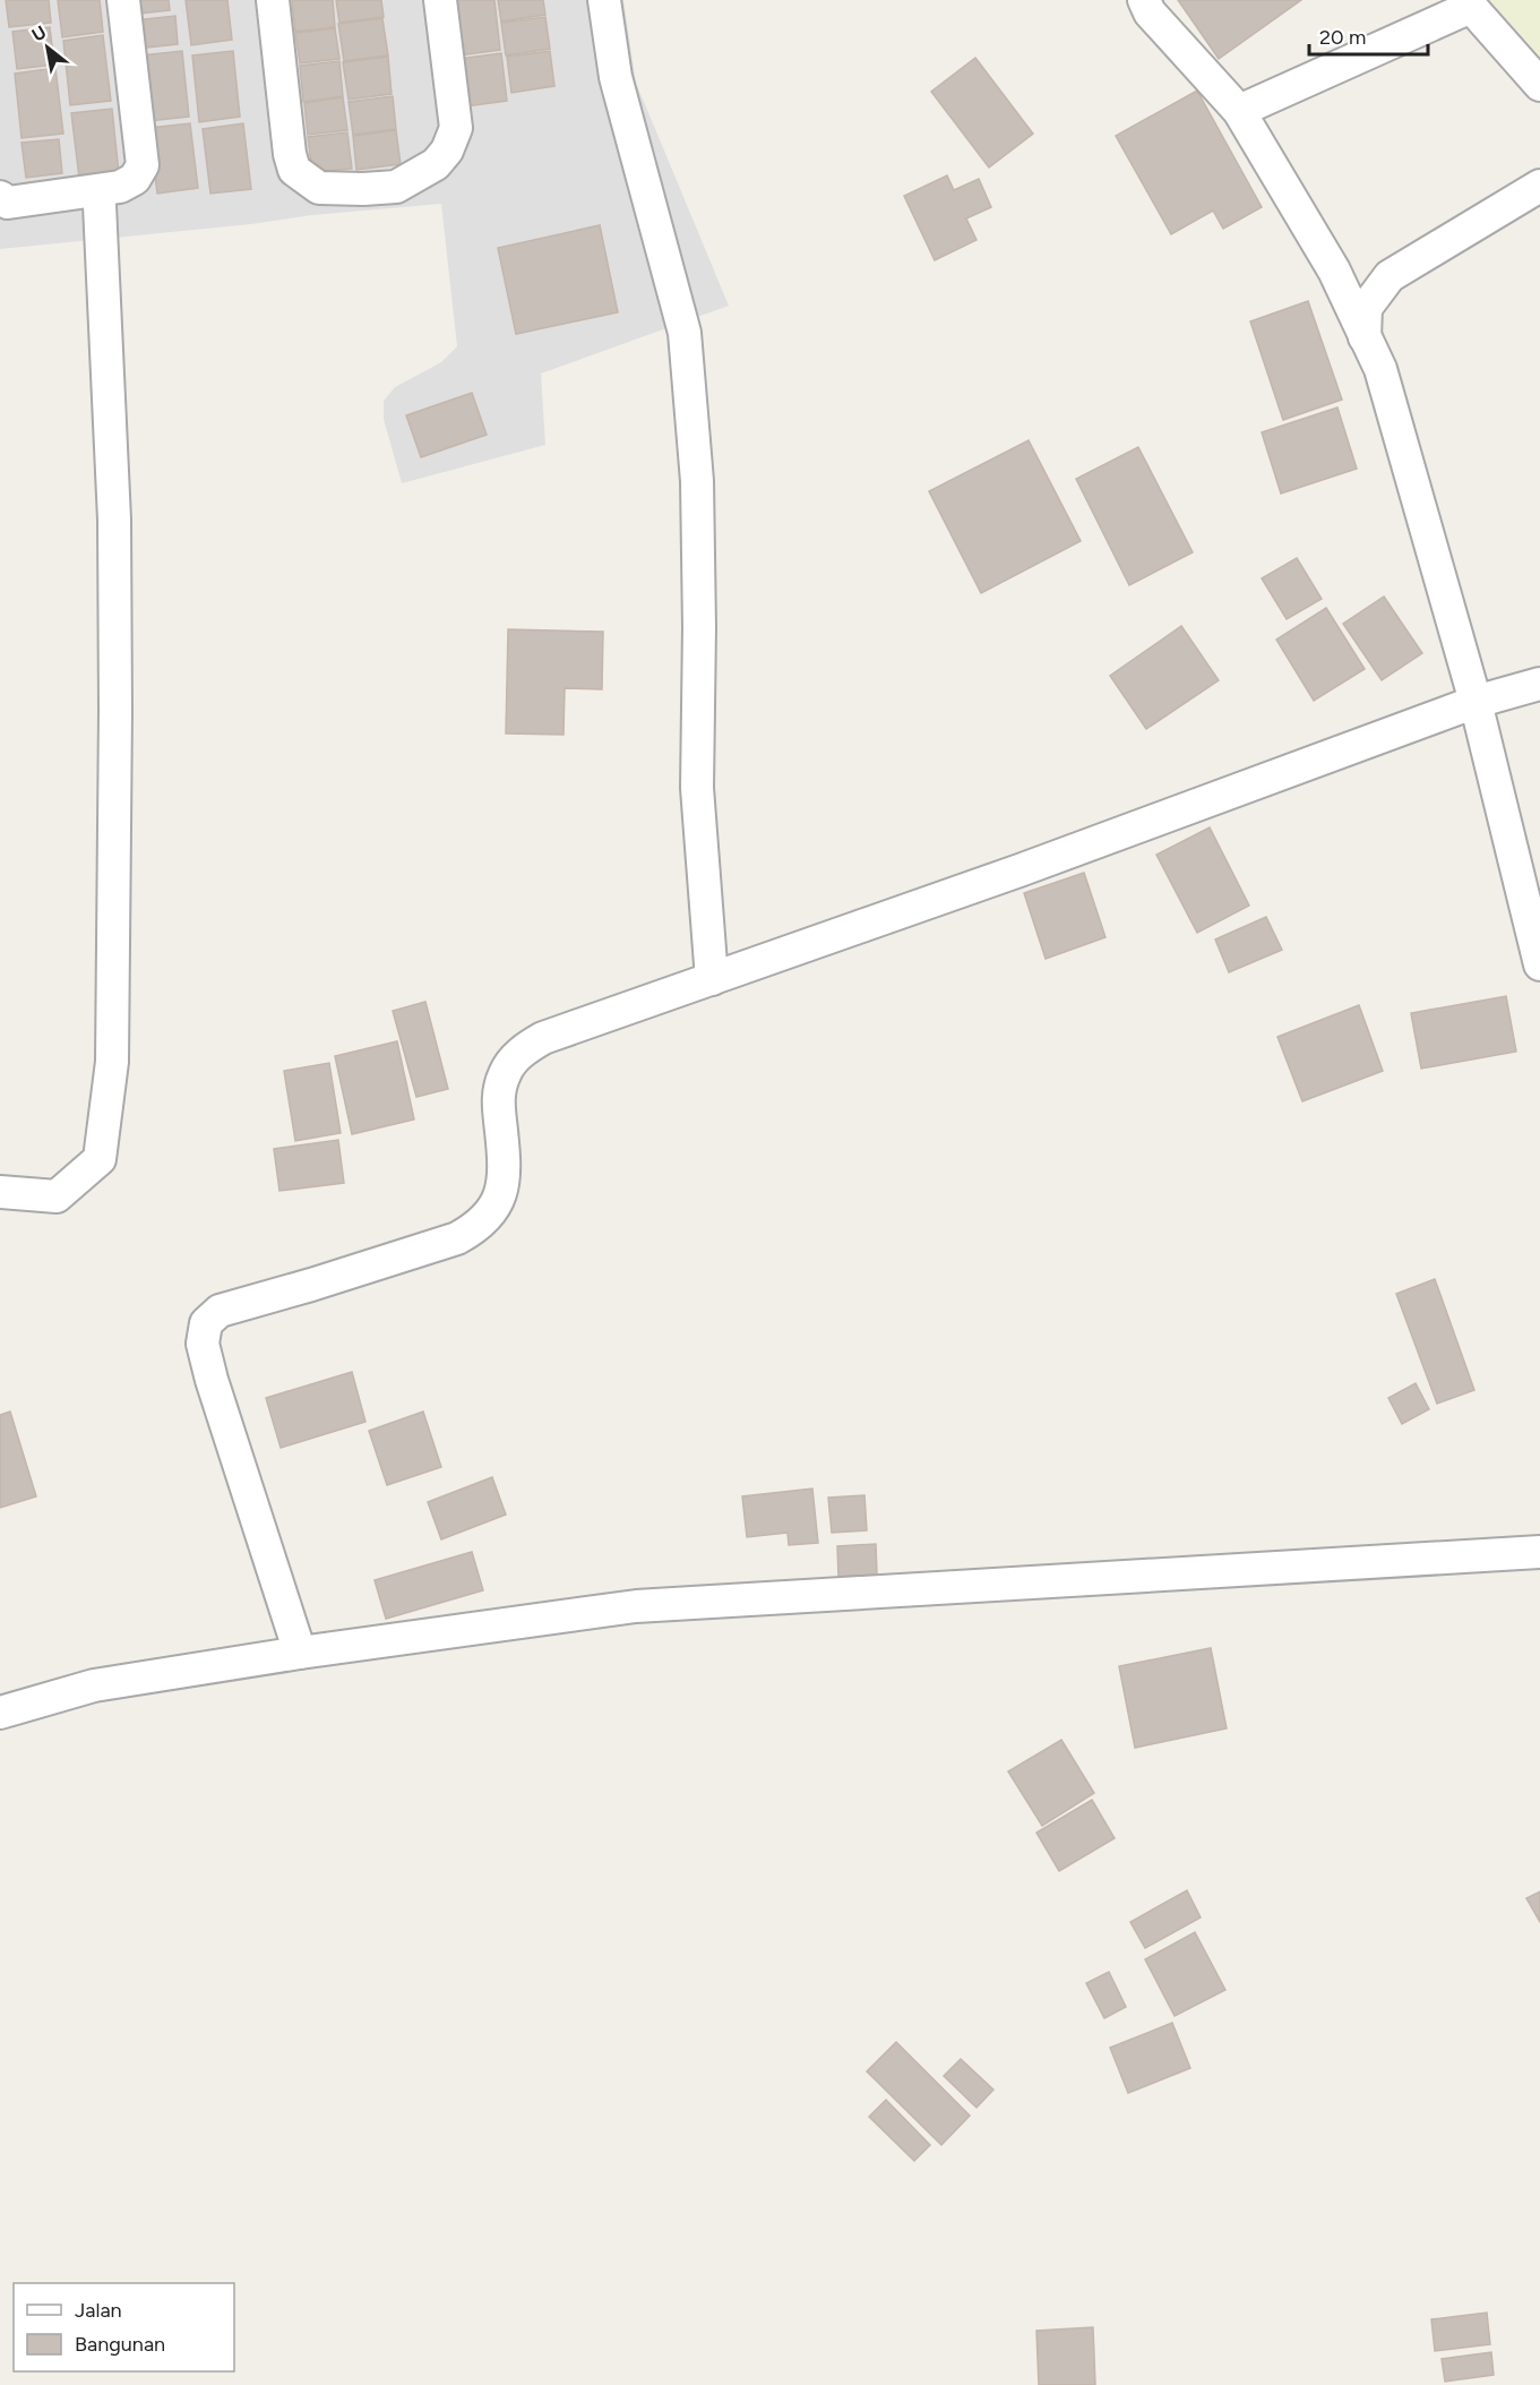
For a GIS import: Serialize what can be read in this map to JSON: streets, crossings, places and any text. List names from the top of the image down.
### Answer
{
  "legend": ["Jalan", "Bangunan"],
  "scale_bar": "20 m",
  "north": "top left"
}
